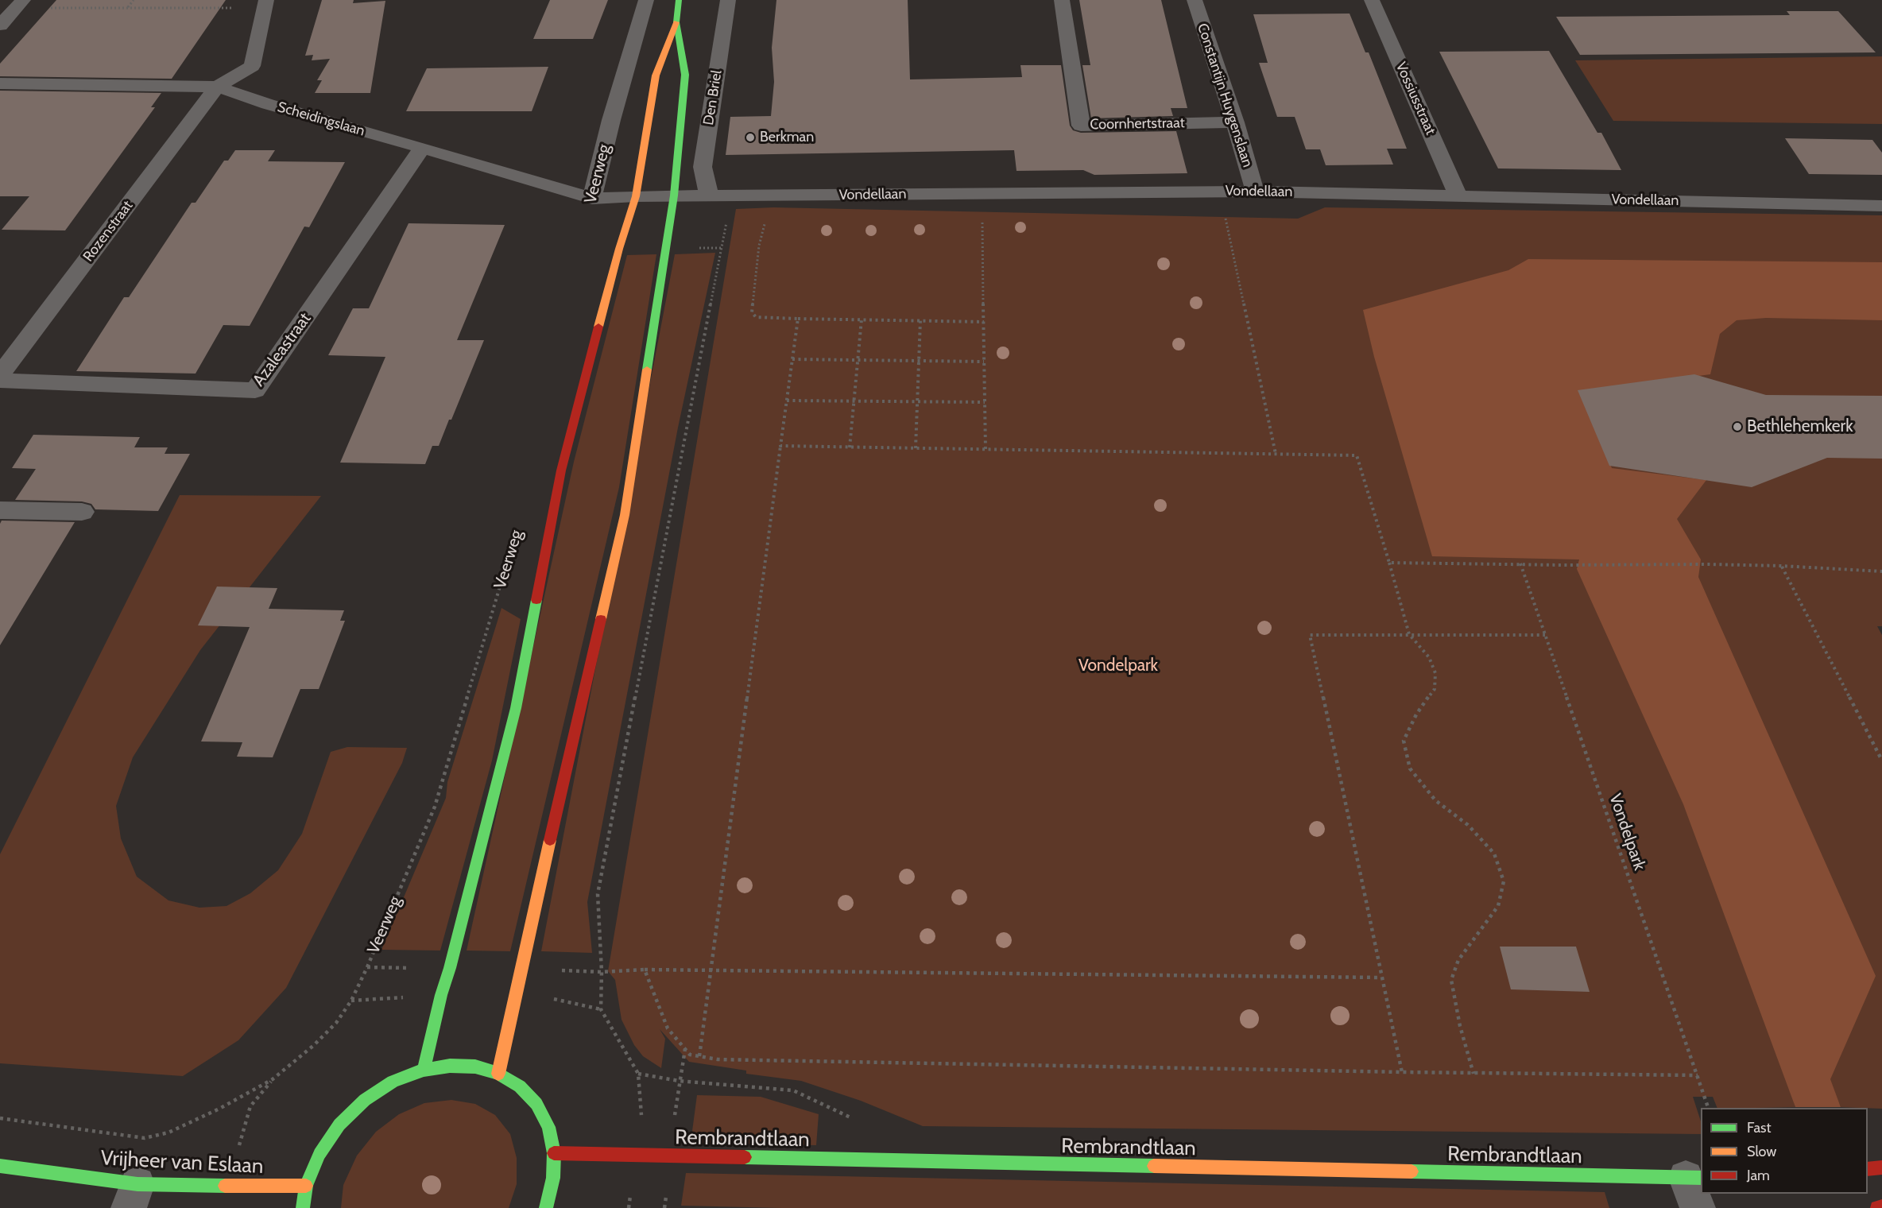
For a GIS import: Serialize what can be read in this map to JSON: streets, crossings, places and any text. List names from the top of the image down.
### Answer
{
  "streets": {
    "street": [
      "Constantijn Huygenslaan",
      "Den Briel",
      "Vossiusstraat",
      "Scheidingslaan",
      "Coornhertstraat",
      "Veerweg",
      "Vondellaan",
      "Rozenstraat",
      "Azaleastraat",
      "Rembrandtlaan",
      "Vrijheer van Eslaan"
    ],
    "path": ["Vondelpark"]
  },
  "crossings": [
    ["Constantijn Huygenslaan", "Coornhertstraat"],
    ["Constantijn Huygenslaan", "Vondellaan"],
    ["Den Briel", "Vondellaan"],
    ["Vossiusstraat", "Vondellaan"],
    ["Scheidingslaan", "Veerweg"],
    ["Scheidingslaan", "Vondellaan"],
    ["Scheidingslaan", "Rozenstraat"],
    ["Scheidingslaan", "Azaleastraat"],
    ["Veerweg", "Vondellaan"],
    ["Veerweg", "Vrijheer van Eslaan"]
  ],
  "parks": ["Vondelpark"],
  "places": ["Berkman", "Bethlehemkerk"],
  "legend": ["Fast", "Slow", "Jam"]
}
